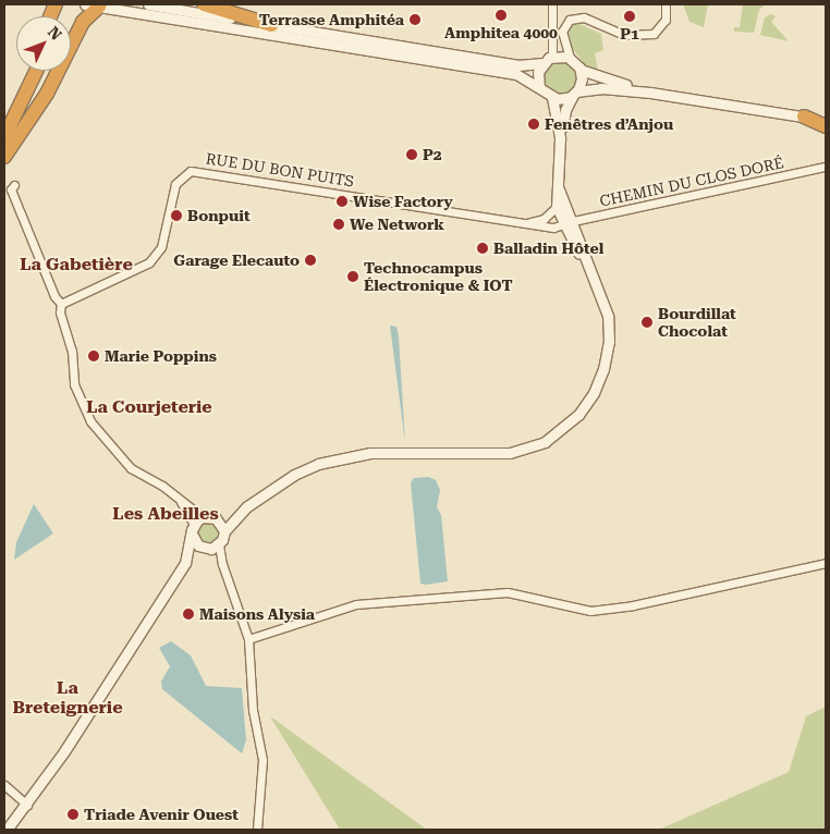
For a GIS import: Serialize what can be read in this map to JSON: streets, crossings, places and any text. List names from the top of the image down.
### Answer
{
  "streets": {
    "street": ["RUE DU BON PUITS", "CHEMIN DU CLOS DORÉ"]
  },
  "crossings": [
    ["RUE DU BON PUITS", "CHEMIN DU CLOS DORÉ"]
  ],
  "districts": [
    "La Gabetière",
    "La Courjeterie",
    "Les Abeilles",
    "La Breteignerie"
  ],
  "places": [
    "Amphitea 4000",
    "P1",
    "Terrasse Amphitéa",
    "Fenêtres d’Anjou",
    "P2",
    "Wise Factory",
    "Bonpuit",
    "We Network",
    "Balladin Hôtel",
    "Garage Elecauto",
    "Technocampus Électronique & IOT",
    "Bourdillat Chocolat",
    "Marie Poppins",
    "Maisons Alysia",
    "Triade Avenir Ouest"
  ],
  "north": "top right"
}
